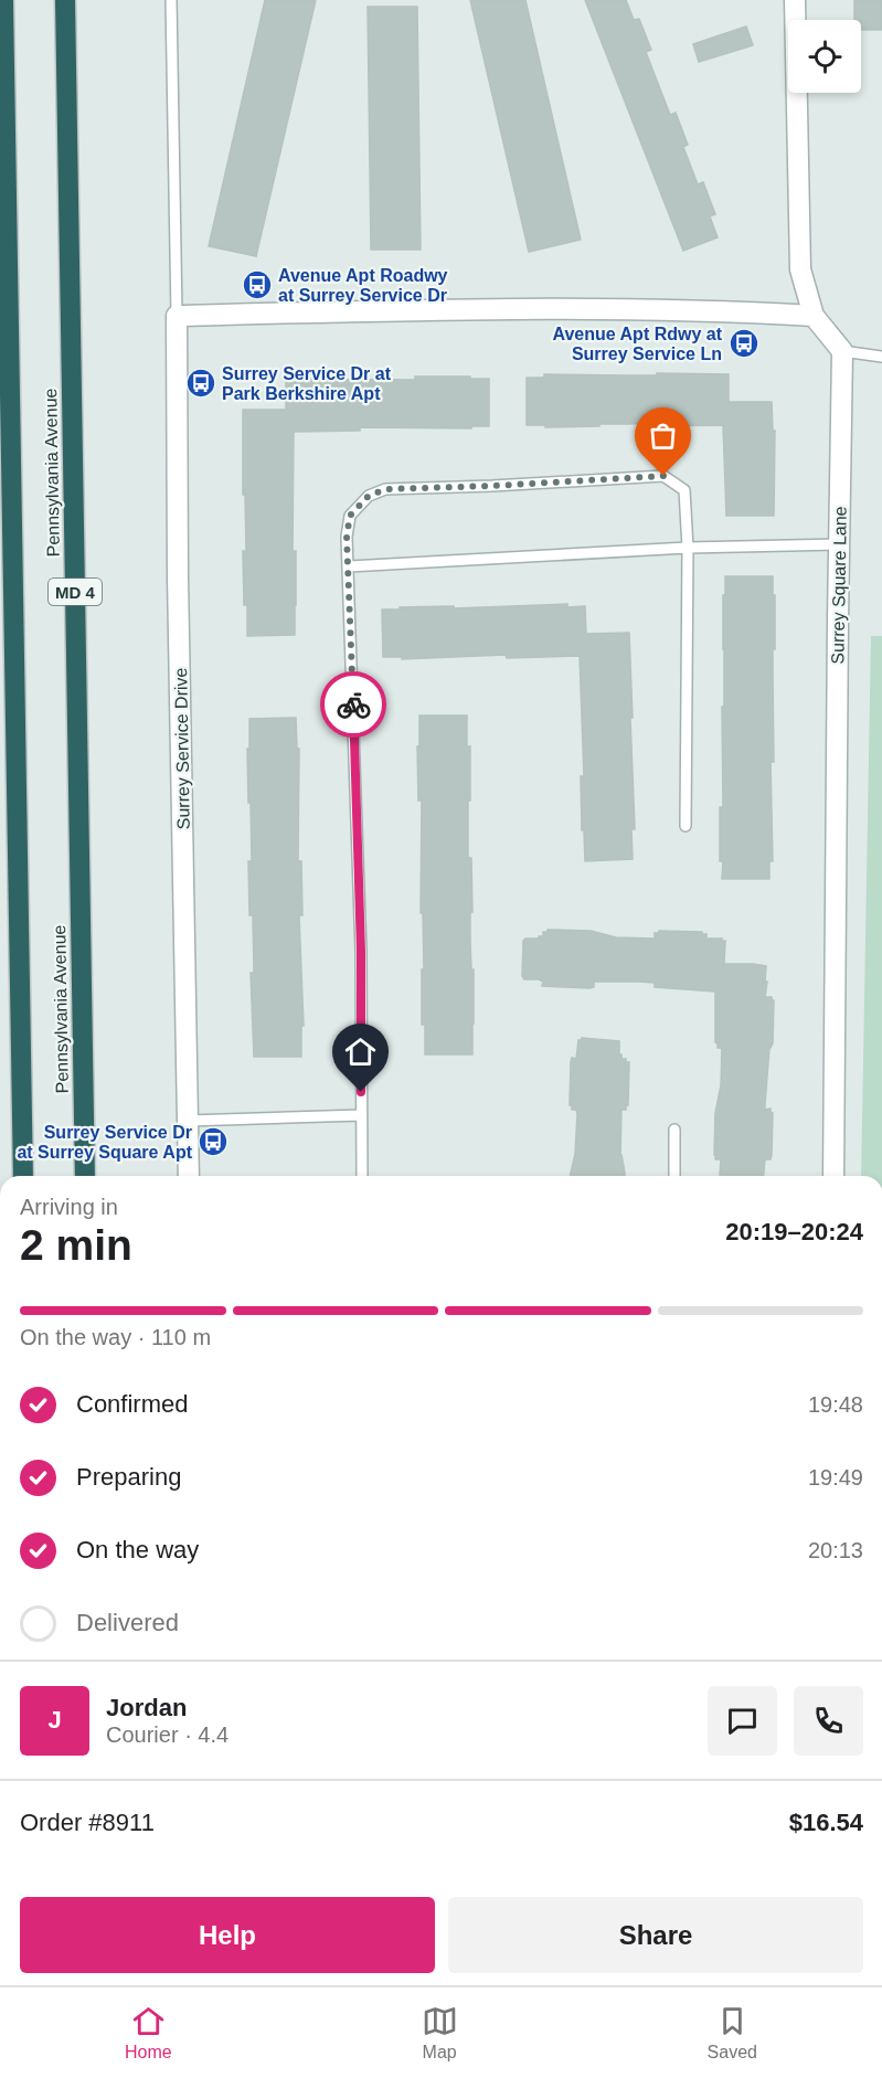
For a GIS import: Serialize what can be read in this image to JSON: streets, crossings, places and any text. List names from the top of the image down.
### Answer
{
  "streets": {
    "highway": ["Pennsylvania Avenue", "MD 4"],
    "street": ["Surrey Square Lane", "Surrey Service Drive"]
  },
  "places": {
    "bus stop": [
      "Avenue Apt Roadwy at Surrey Service Dr",
      "Avenue Apt Rdwy at Surrey Service Ln",
      "Surrey Service Dr at Park Berkshire Apt",
      "Surrey Service Dr at Surrey Square Apt"
    ]
  },
  "page": {
    "heading": ["2 min", "Arriving in", "20:19–20:24"],
    "panel": [
      "Jordan",
      "Courier · 4.4",
      "Order #8911",
      "$16.54"
    ],
    "bar": "On the way · 110 m",
    "list": [
      ["Confirmed", "19:48"],
      ["Preparing", "19:49"],
      ["On the way", "20:13"],
      "Delivered"
    ],
    "round": "J",
    "buttons": ["Help", "Share"],
    "tabs": ["Home", "Map", "Saved"]
  }
}
